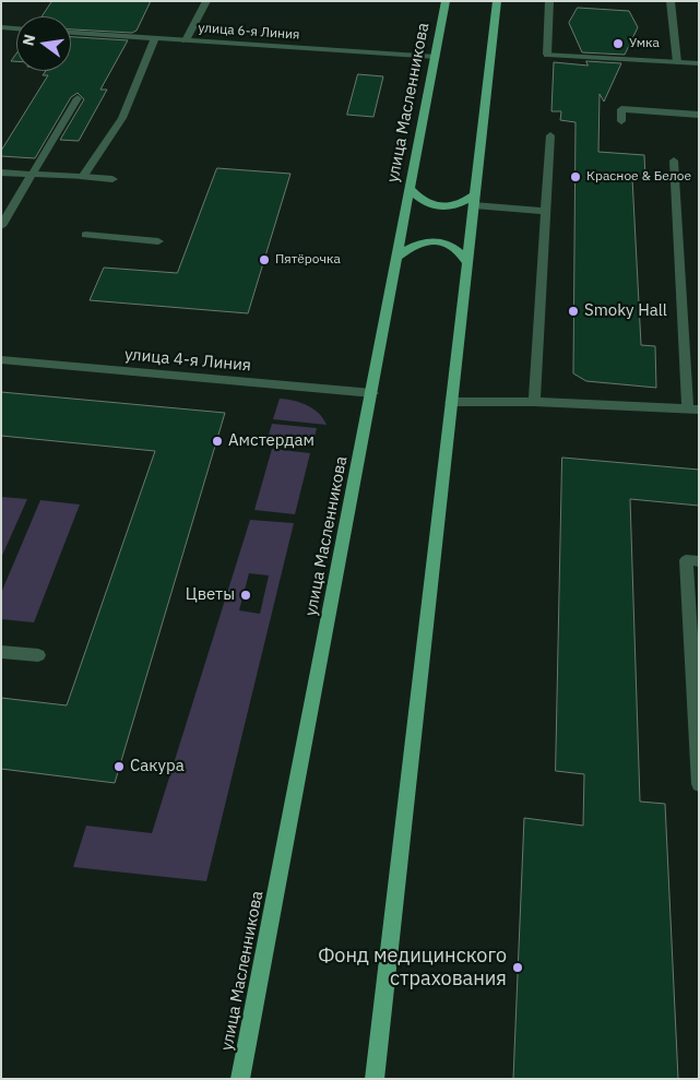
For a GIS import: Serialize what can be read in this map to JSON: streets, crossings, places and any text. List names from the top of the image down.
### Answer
{
  "streets": {
    "main road": ["улица Масленникова"],
    "street": ["улица 6-я Линия", "улица 4-я Линия"]
  },
  "crossings": [
    ["улица 6-я Линия", "улица Масленникова"],
    ["улица Масленникова", "улица 4-я Линия"]
  ],
  "places": [
    "Умка",
    "Красное & Белое",
    "Пятёрочка",
    "Smoky Hall",
    "Амстердам",
    "Цветы",
    "Сакура",
    "Фонд медицинского страхования"
  ],
  "north": "left"
}
